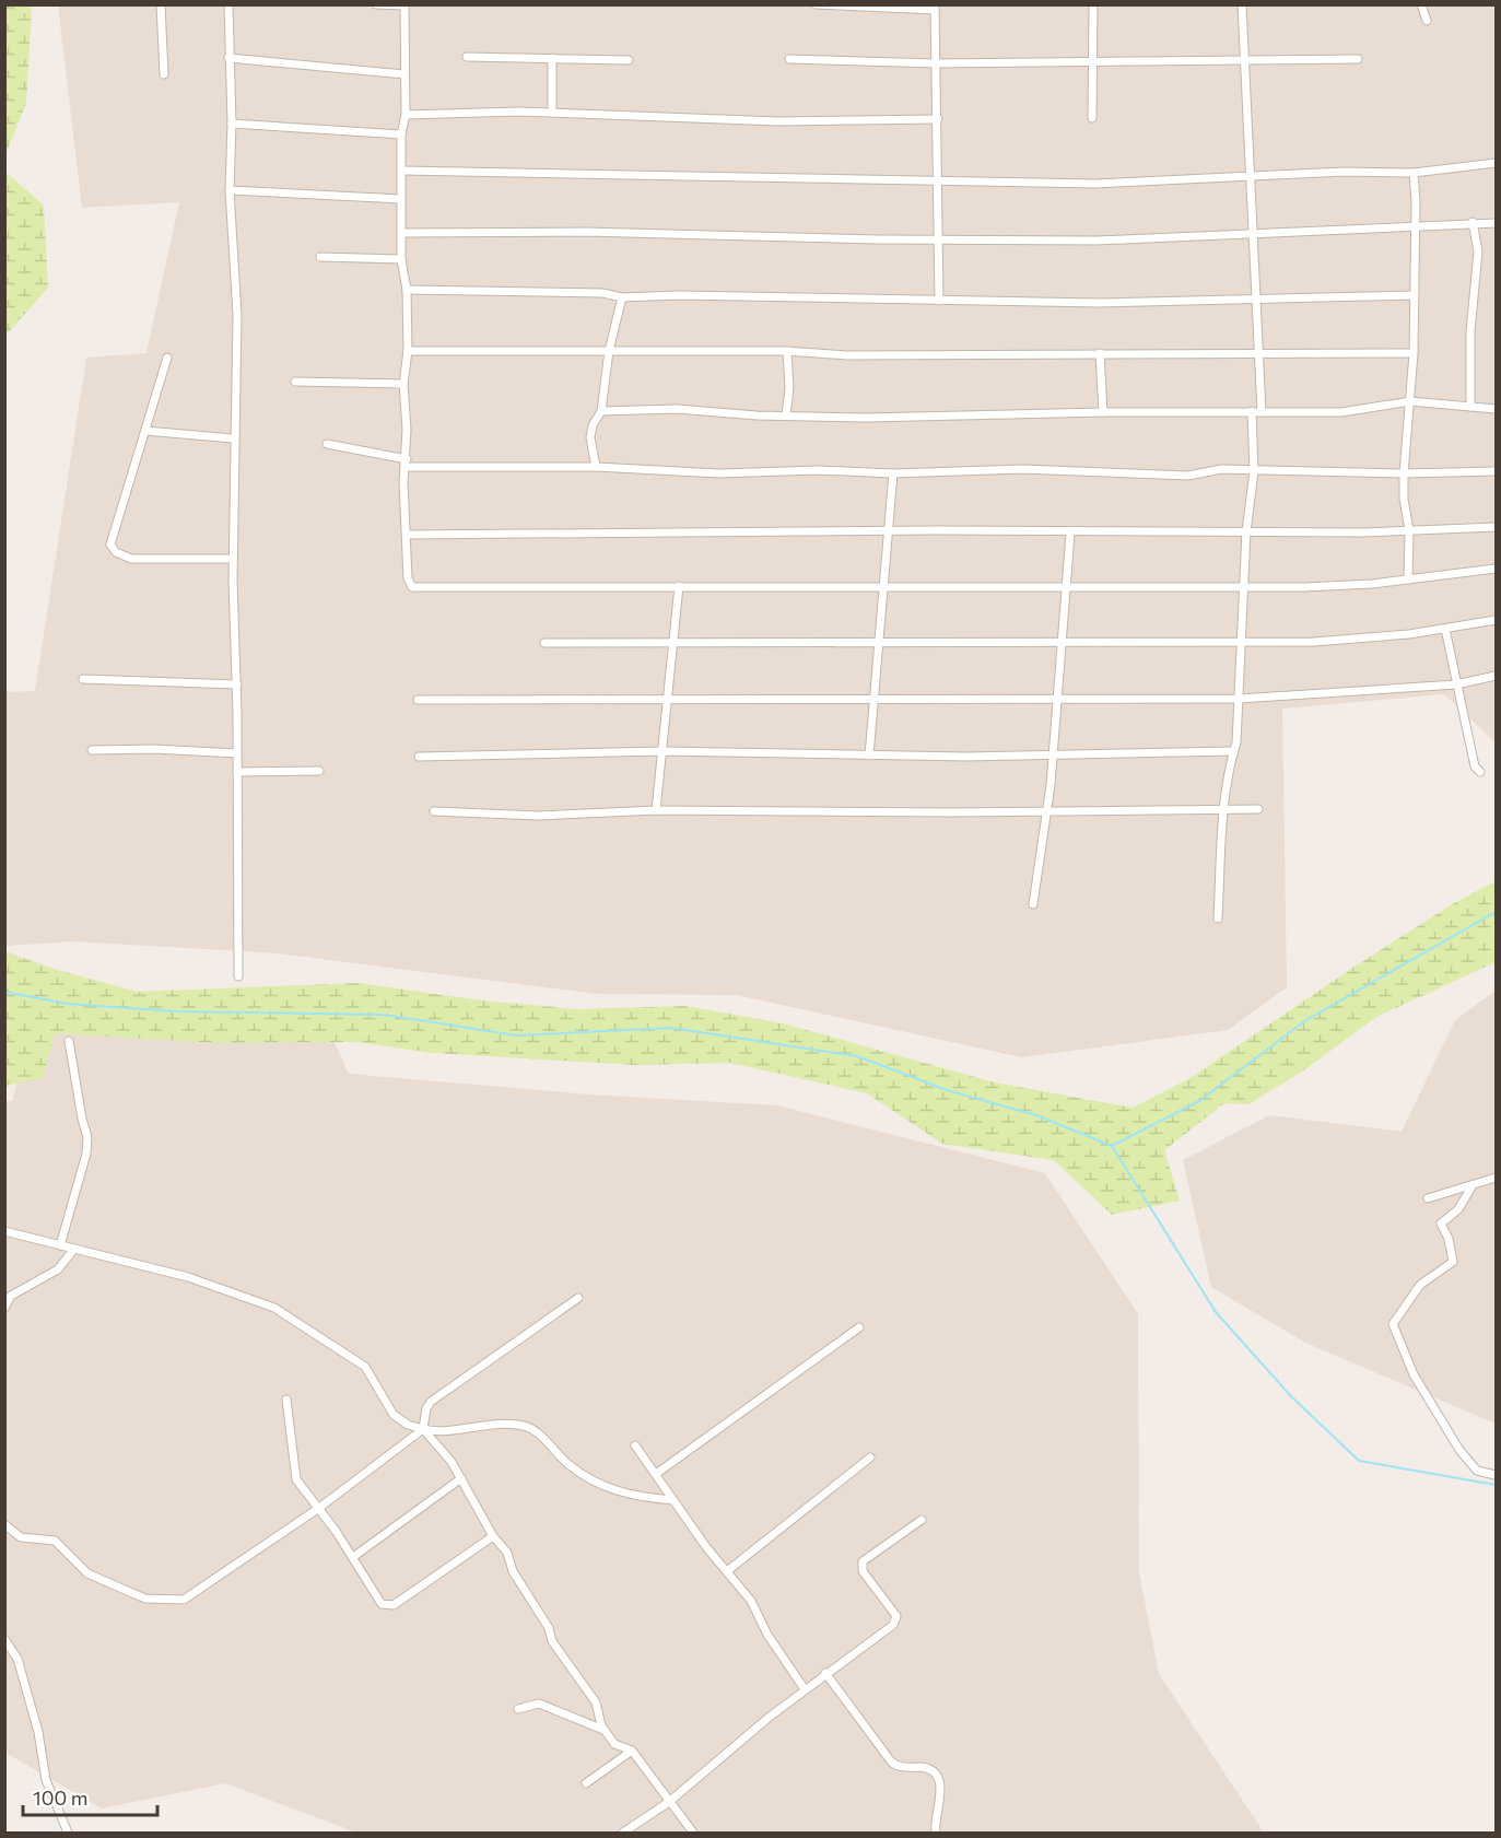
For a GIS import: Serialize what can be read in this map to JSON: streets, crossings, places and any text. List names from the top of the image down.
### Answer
{
  "scale_bar": "100 m"
}
